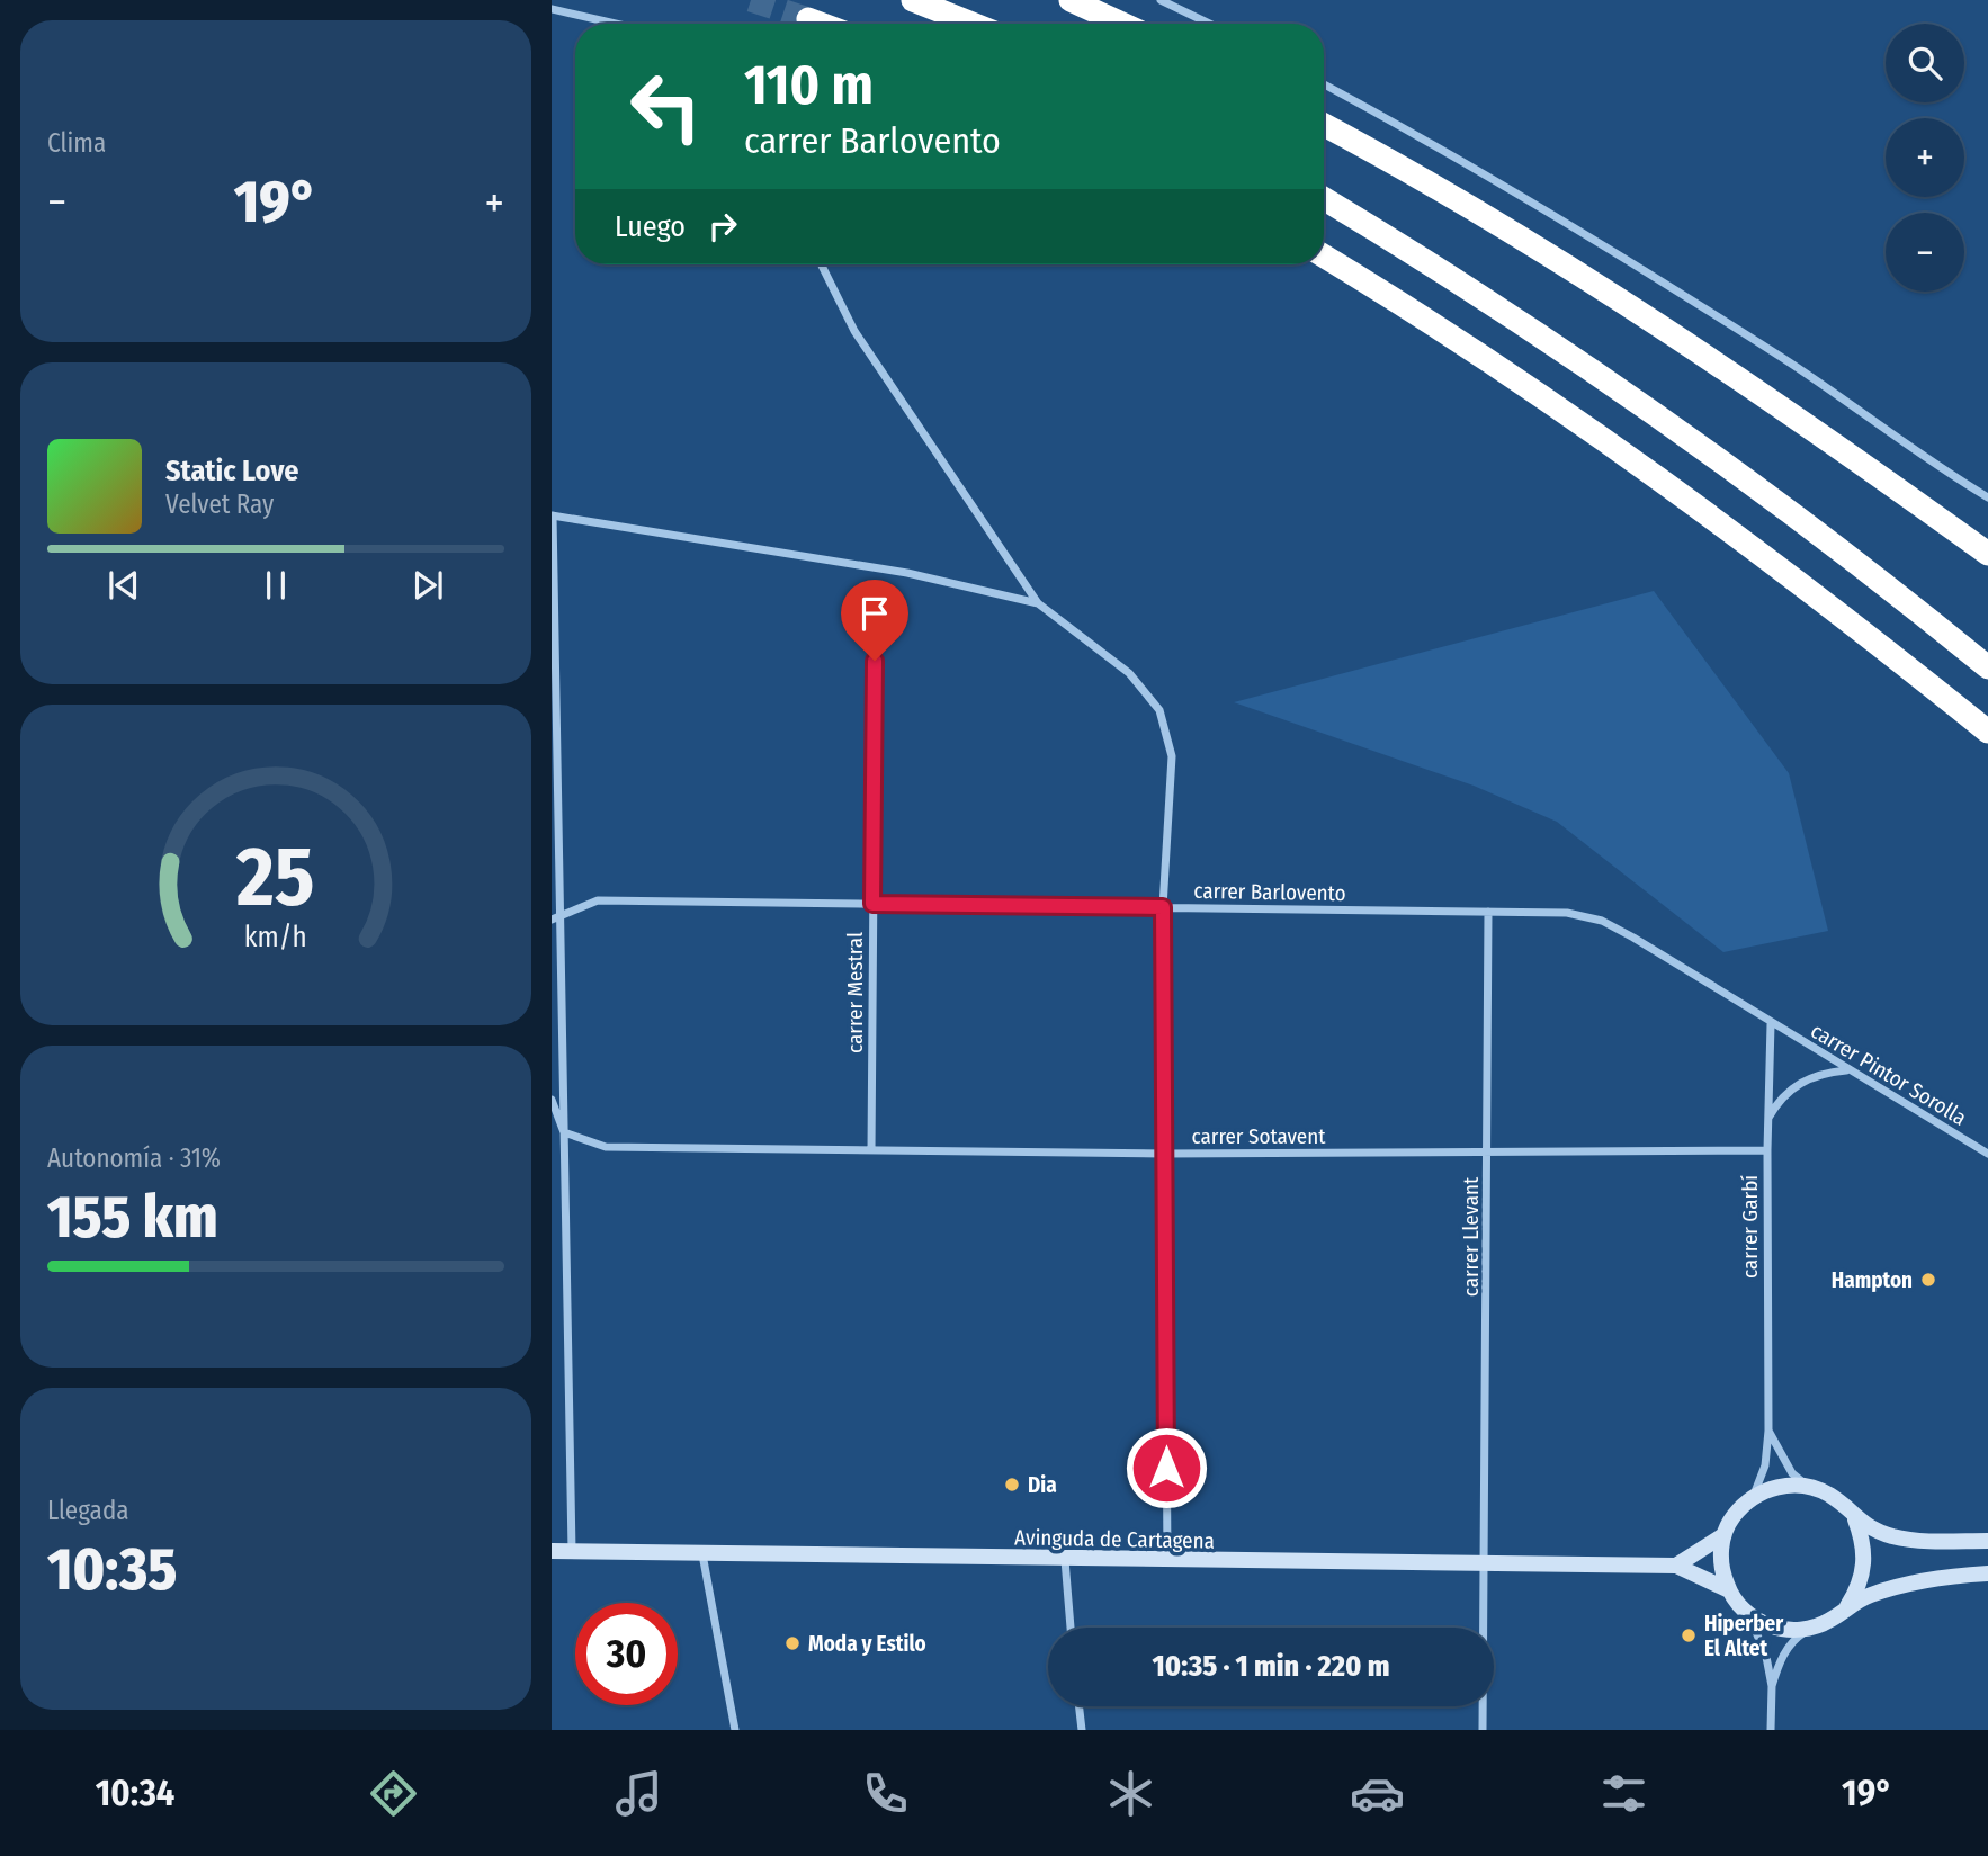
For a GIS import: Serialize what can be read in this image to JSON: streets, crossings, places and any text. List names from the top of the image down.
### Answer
{
  "streets": {
    "main road": ["Avinguda de Cartagena"],
    "street": [
      "carrer Barlovento",
      "carrer Mestral",
      "carrer Pintor Sorolla",
      "carrer Sotavent",
      "carrer Garbí",
      "carrer Llevant"
    ]
  },
  "crossings": [
    ["carrer Barlovento", "carrer Mestral"],
    ["carrer Barlovento", "carrer Pintor Sorolla"],
    ["carrer Barlovento", "carrer Garbí"],
    ["carrer Barlovento", "carrer Llevant"],
    ["carrer Mestral", "carrer Sotavent"],
    ["carrer Pintor Sorolla", "carrer Garbí"],
    ["carrer Sotavent", "carrer Garbí"],
    ["carrer Sotavent", "carrer Llevant"],
    ["carrer Llevant", "Avinguda de Cartagena"]
  ],
  "places": [
    "Hampton",
    "Dia",
    "Hiperber El Altet",
    "Moda y Estilo"
  ],
  "page": {
    "tile": [
      "Clima",
      ["Autonomía · 31%", "155 km"],
      ["Llegada", "10:35"]
    ],
    "map_buttons": ["+", "−"],
    "turn": ["110 m", "carrer Barlovento"],
    "heat": ["−", "19°", "+"],
    "then": "Luego",
    "song": ["Static Love", "Velvet Ray"],
    "limit": "30",
    "trip": "10:35 · 1 min · 220 m",
    "tabs": ["10:34", "19°"],
    "gauge": ["25", "km/h"]
  }
}
